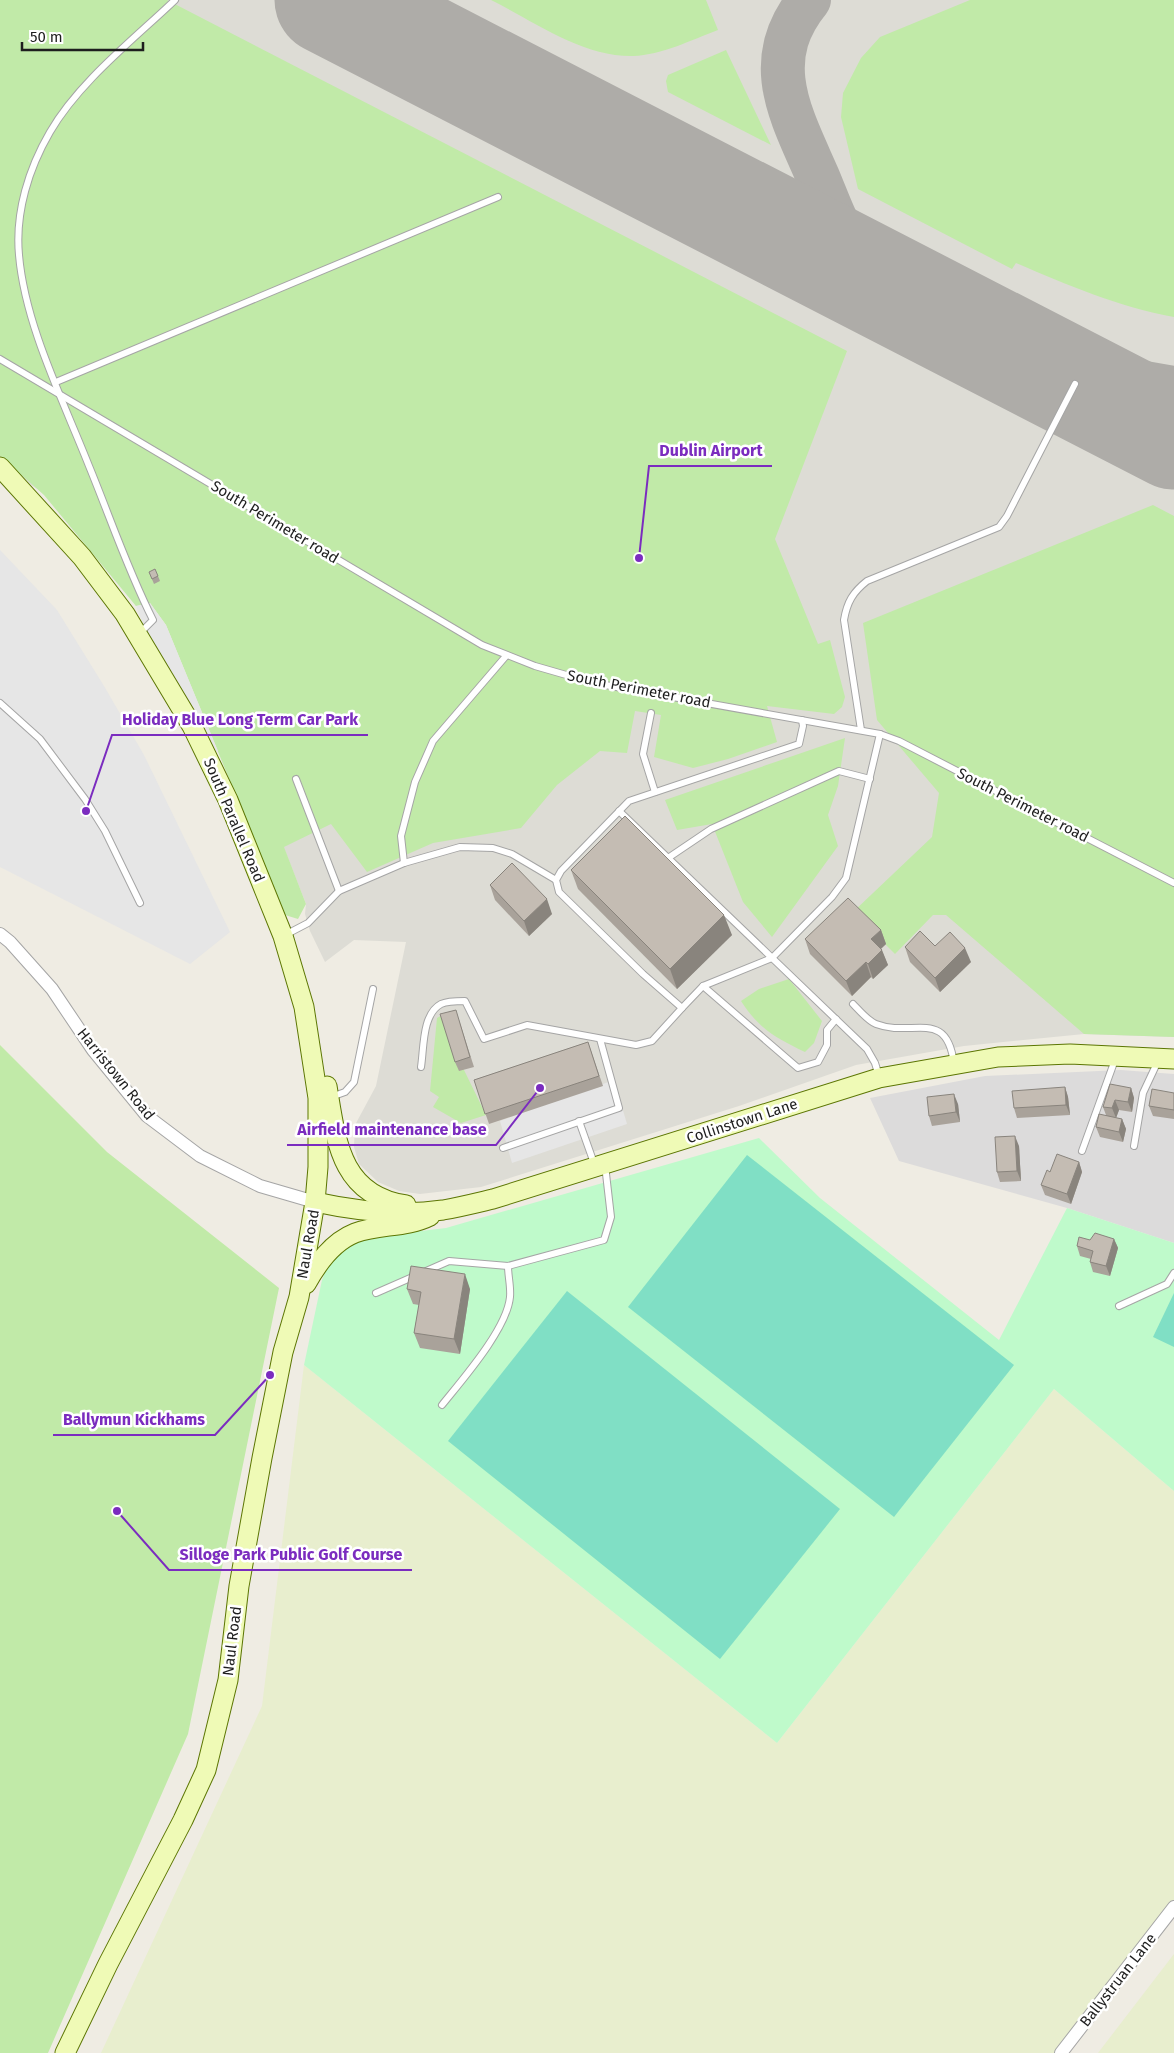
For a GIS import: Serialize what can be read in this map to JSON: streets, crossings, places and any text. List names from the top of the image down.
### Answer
{
  "streets": {
    "main road": ["South Parallel Road", "Collinstown Lane", "Naul Road"],
    "street": ["Harristown Road", "Ballystruan Lane"],
    "lane": ["South Perimeter road"]
  },
  "crossings": [
    ["South Parallel Road", "Harristown Road"],
    ["South Parallel Road", "Collinstown Lane"],
    ["South Parallel Road", "Naul Road"],
    ["Harristown Road", "Collinstown Lane"],
    ["Harristown Road", "Naul Road"],
    ["Collinstown Lane", "Naul Road"]
  ],
  "places": [
    "Dublin Airport",
    "Holiday Blue Long Term Car Park",
    "Airfield maintenance base",
    "Ballymun Kickhams",
    "Silloge Park Public Golf Course"
  ],
  "scale_bar": "50 m"
}
